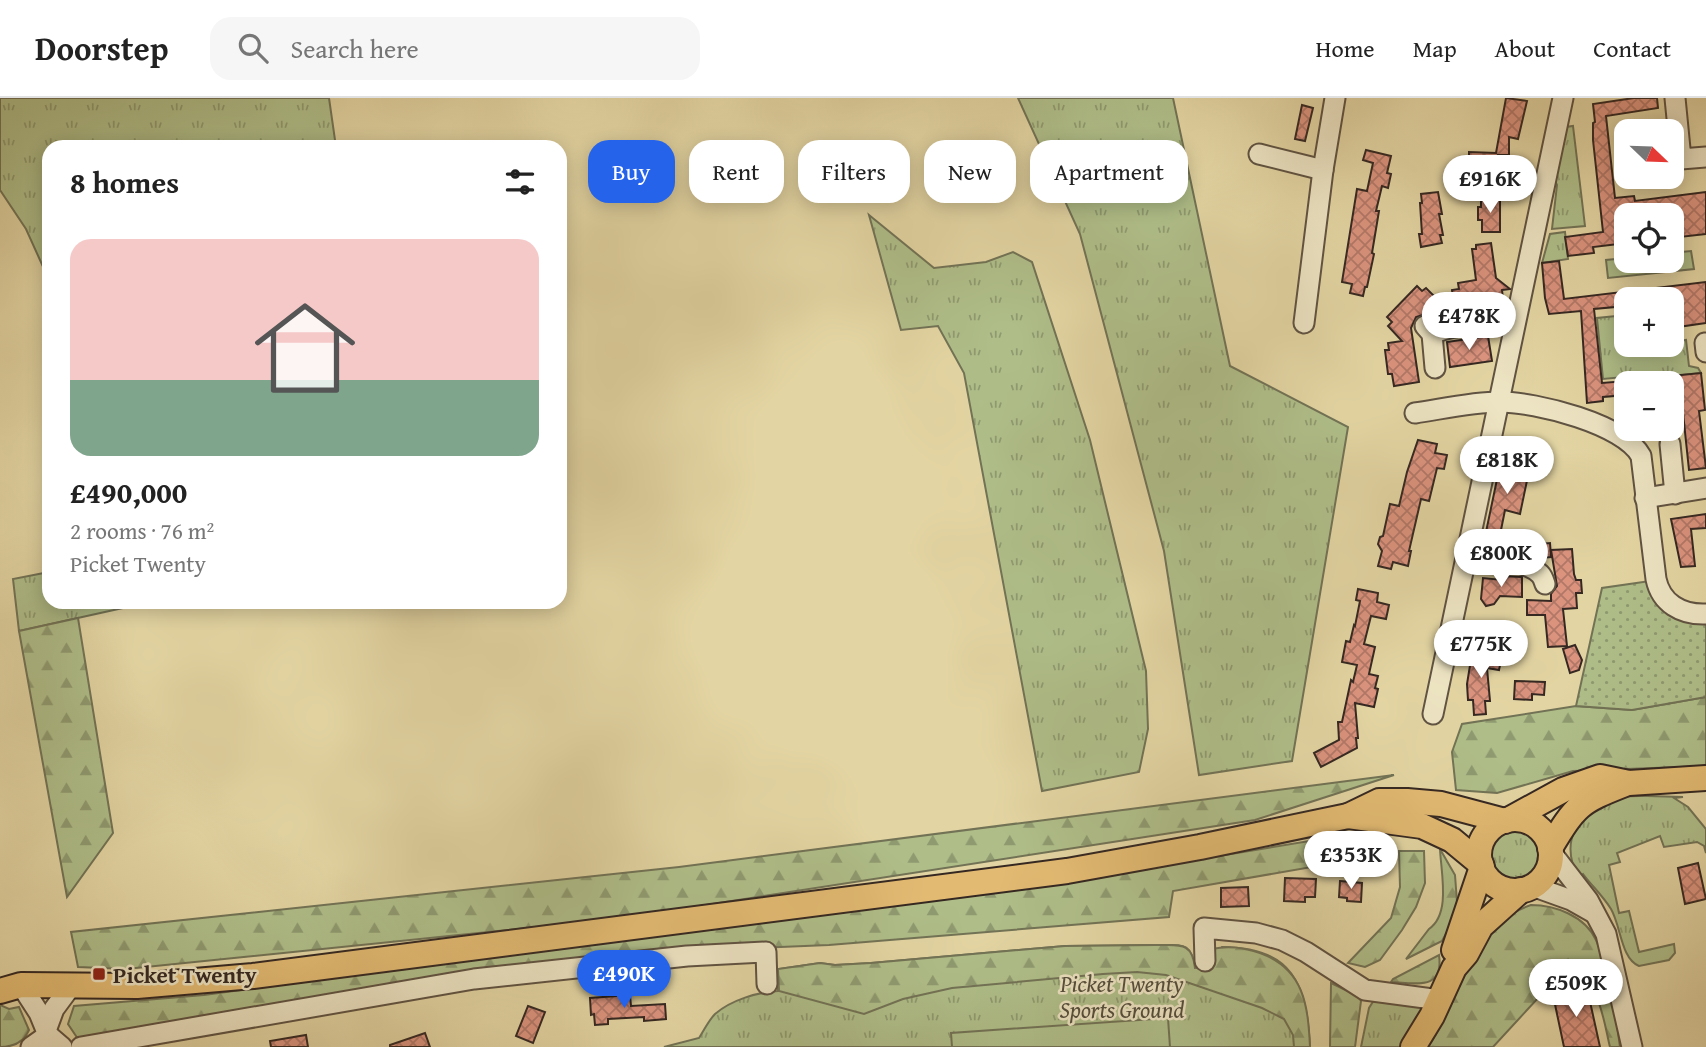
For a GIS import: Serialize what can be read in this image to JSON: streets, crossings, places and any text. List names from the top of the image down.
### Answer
{
  "parks": ["Picket Twenty Sports Ground"],
  "places": {
    "transit": ["Picket Twenty"]
  },
  "north": "bottom right",
  "page": {
    "header": "Doorstep",
    "search": "Search here",
    "nav": [
      "Home",
      "Map",
      "About",
      "Contact"
    ],
    "map_buttons": ["+", "−"],
    "chip": [
      "Buy",
      "Rent",
      "Filters",
      "New",
      "Apartment"
    ],
    "heading": "8 homes",
    "price": [
      "£916K",
      "£478K",
      "£818K",
      "£800K",
      "£775K",
      "£353K",
      "£490K",
      "£509K"
    ],
    "list": [
      {
        "name": "£490,000",
        "note": "2 rooms · 76 m² · Picket Twenty"
      }
    ]
  }
}
